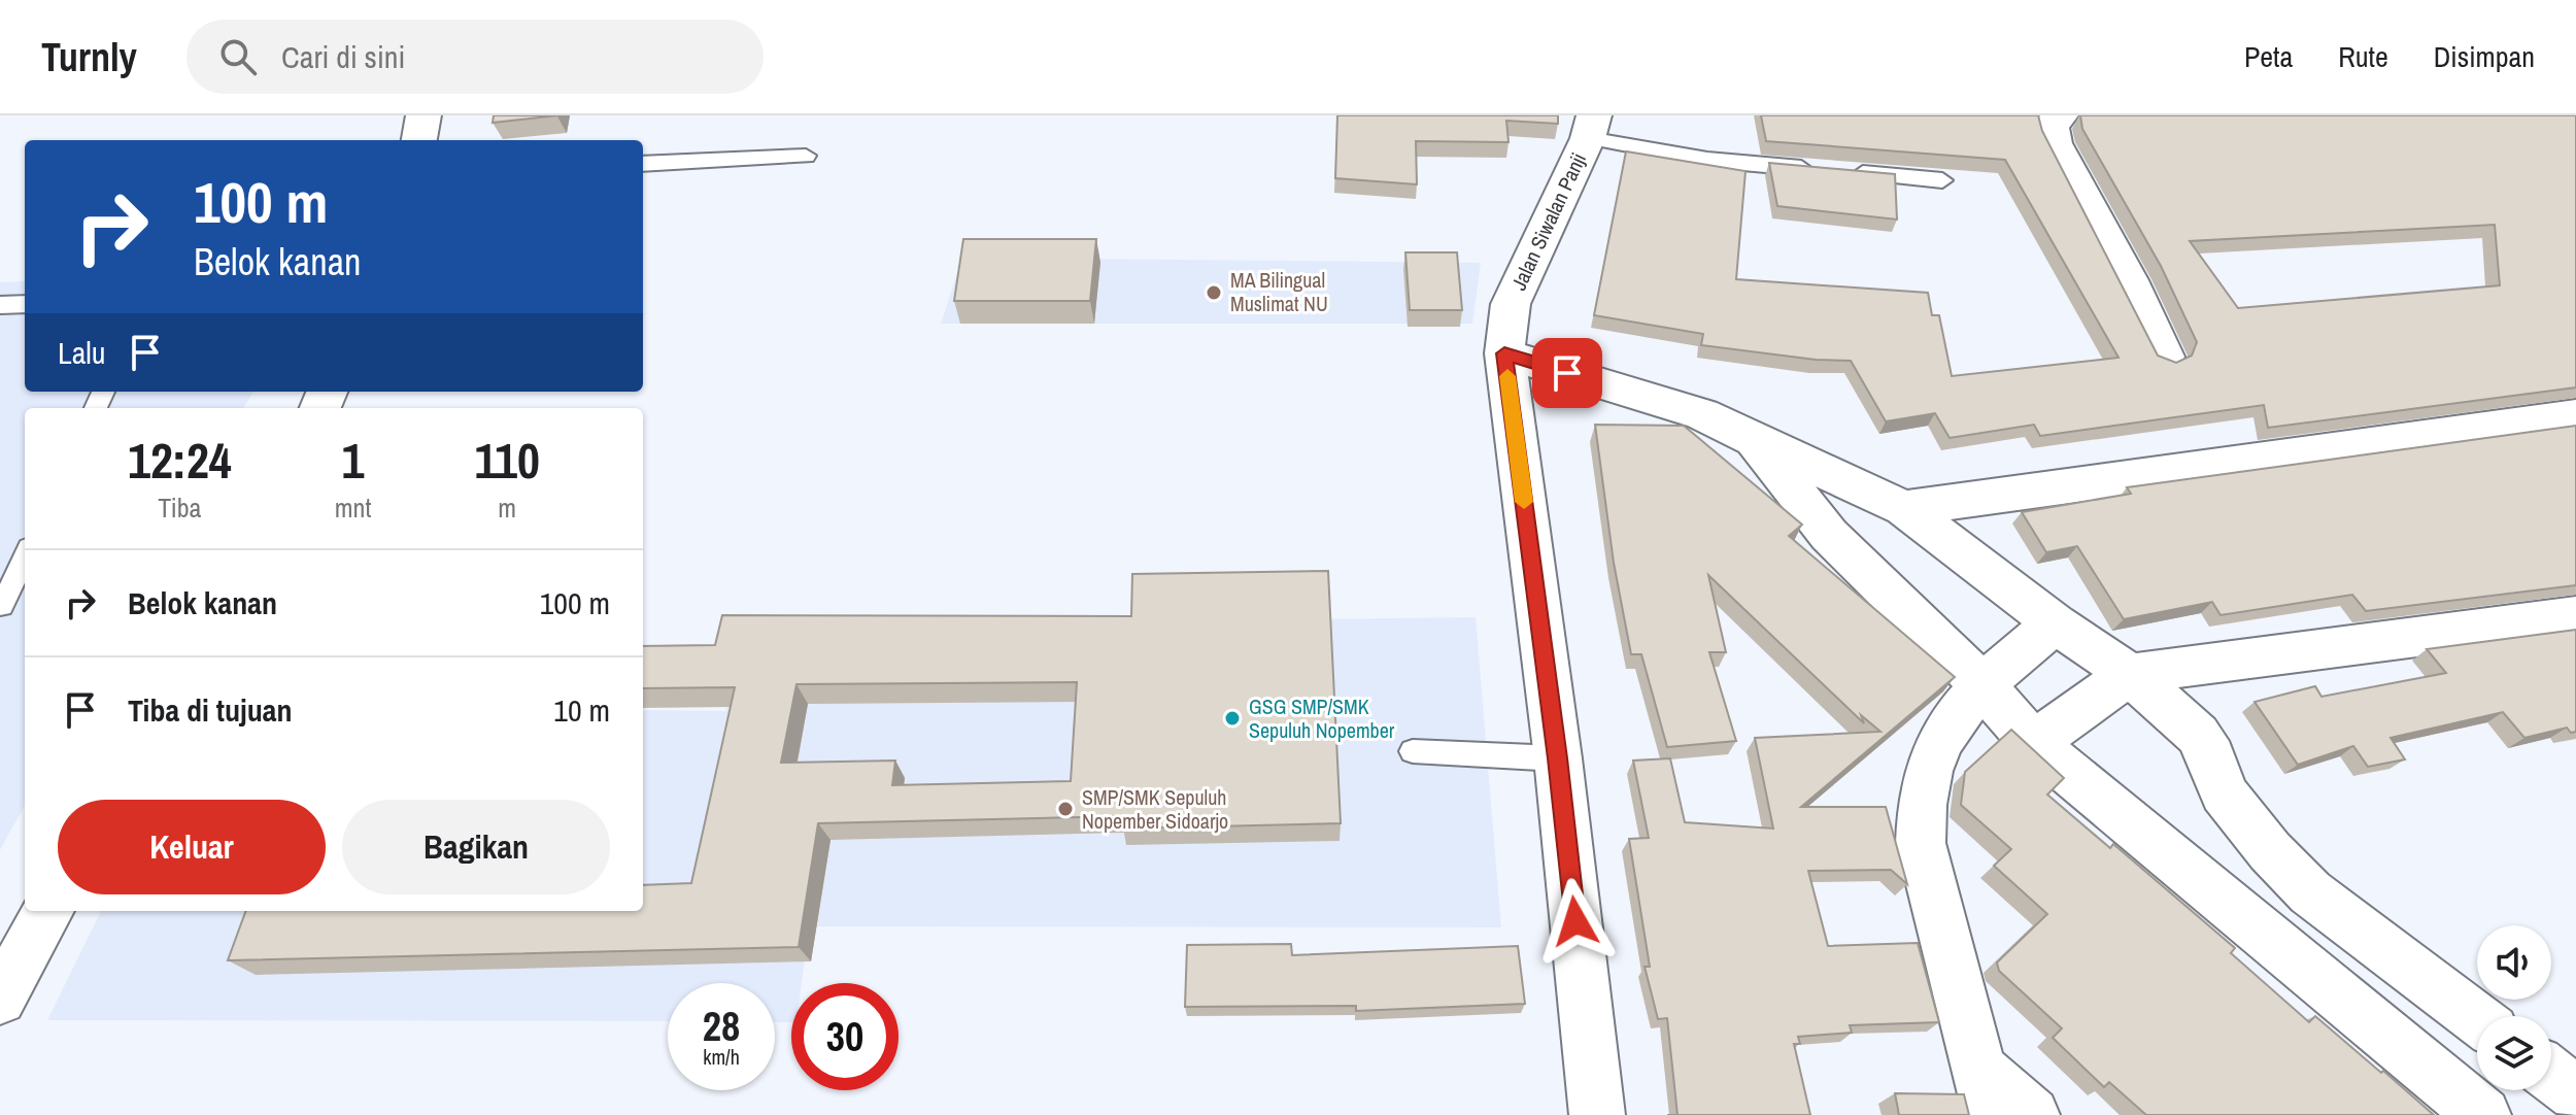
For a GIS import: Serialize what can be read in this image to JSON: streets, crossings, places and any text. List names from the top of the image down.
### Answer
{
  "streets": {
    "street": ["Jalan Siwalan Panji"]
  },
  "places": ["MA Bilingual Muslimat NU", "GSG SMP/SMK Sepuluh Nopember", "SMP/SMK Sepuluh Nopember Sidoarjo"],
  "page": {
    "header": "Turnly",
    "search": "Cari di sini",
    "nav": ["Peta", "Rute", "Disimpan"],
    "turn": ["100 m", "Belok kanan"],
    "then": "Lalu",
    "eta": [
      "12:24",
      "Tiba",
      "1",
      "mnt",
      "110",
      "m"
    ],
    "list": [
      {
        "name": "Belok kanan",
        "value": "100 m"
      },
      {
        "name": "Tiba di tujuan",
        "value": "10 m"
      }
    ],
    "buttons": ["Keluar", "Bagikan"],
    "speed": "28 km/h",
    "limit": "30"
  }
}
